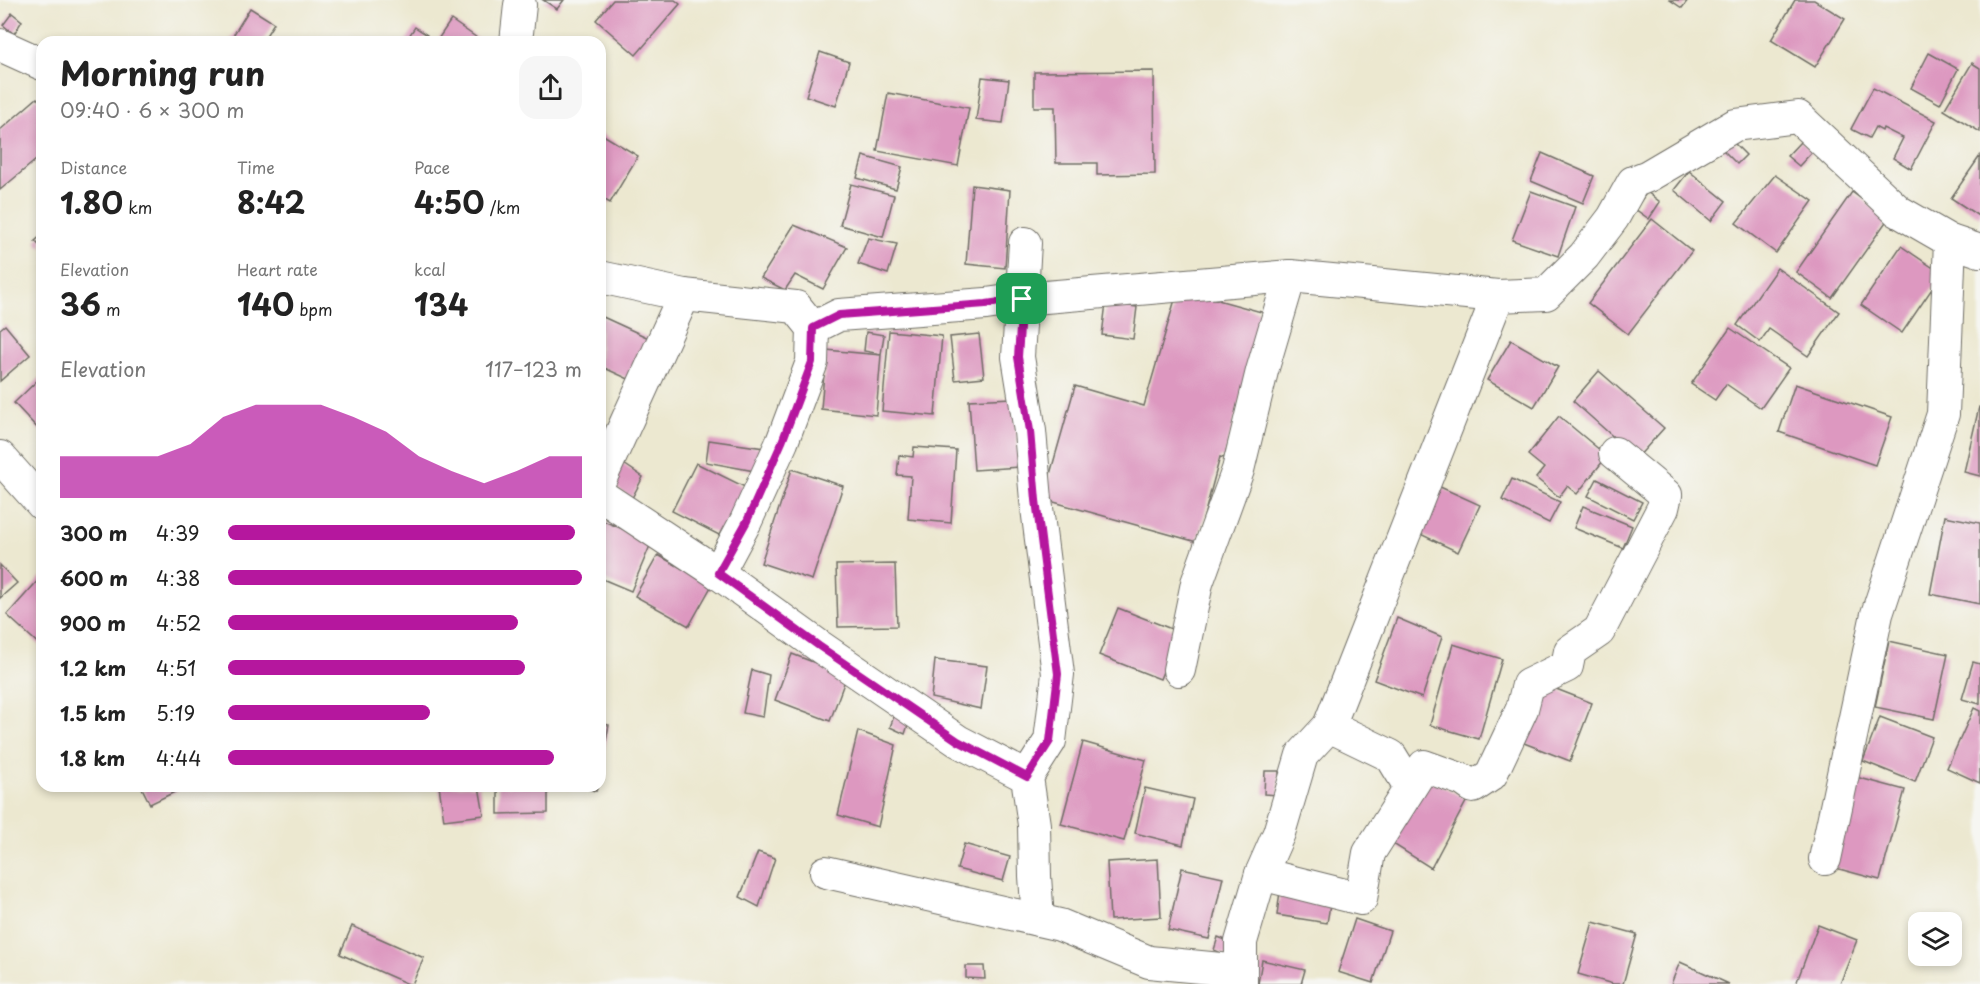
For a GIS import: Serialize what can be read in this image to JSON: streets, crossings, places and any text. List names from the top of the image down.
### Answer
{
  "page": {
    "heading": ["Morning run", "09:40 · 6 × 300 m"],
    "stats": [
      ["Distance", "1.80 km"],
      ["Time", "8:42"],
      ["Pace", "4:50 /km"],
      ["Elevation", "36 m"],
      ["Heart rate", "140 bpm"],
      ["kcal", "134"]
    ],
    "chart": ["Elevation", "117–123 m"],
    "list": [
      {
        "name": "300 m",
        "note": "4:39"
      },
      {
        "name": "600 m",
        "note": "4:38"
      },
      {
        "name": "900 m",
        "note": "4:52"
      },
      {
        "name": "1.2 km",
        "note": "4:51"
      },
      {
        "name": "1.5 km",
        "note": "5:19"
      },
      {
        "name": "1.8 km",
        "note": "4:44"
      }
    ]
  }
}
